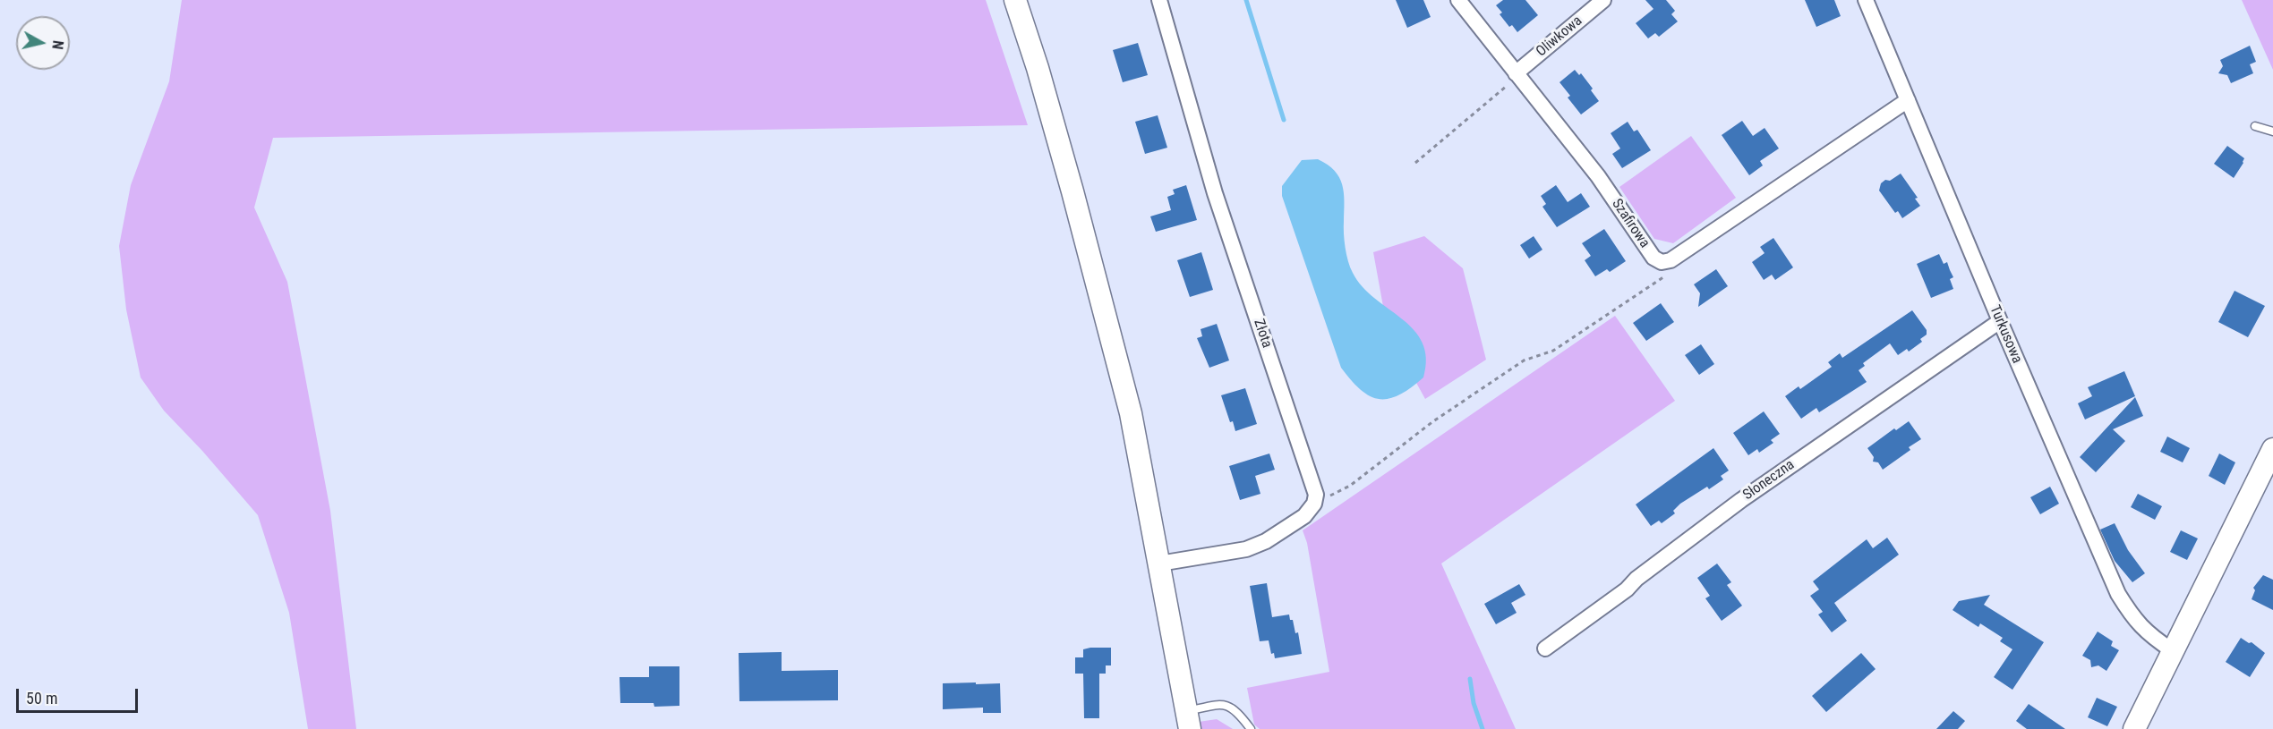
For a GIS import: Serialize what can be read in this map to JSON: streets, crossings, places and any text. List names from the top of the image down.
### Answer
{
  "streets": {
    "street": [
      "Oliwkowa",
      "Szafirowa",
      "Złota",
      "Turkusowa",
      "Słoneczna"
    ]
  },
  "crossings": [
    ["Oliwkowa", "Szafirowa"],
    ["Szafirowa", "Turkusowa"],
    ["Turkusowa", "Słoneczna"]
  ],
  "scale_bar": "50 m",
  "north": "right"
}
